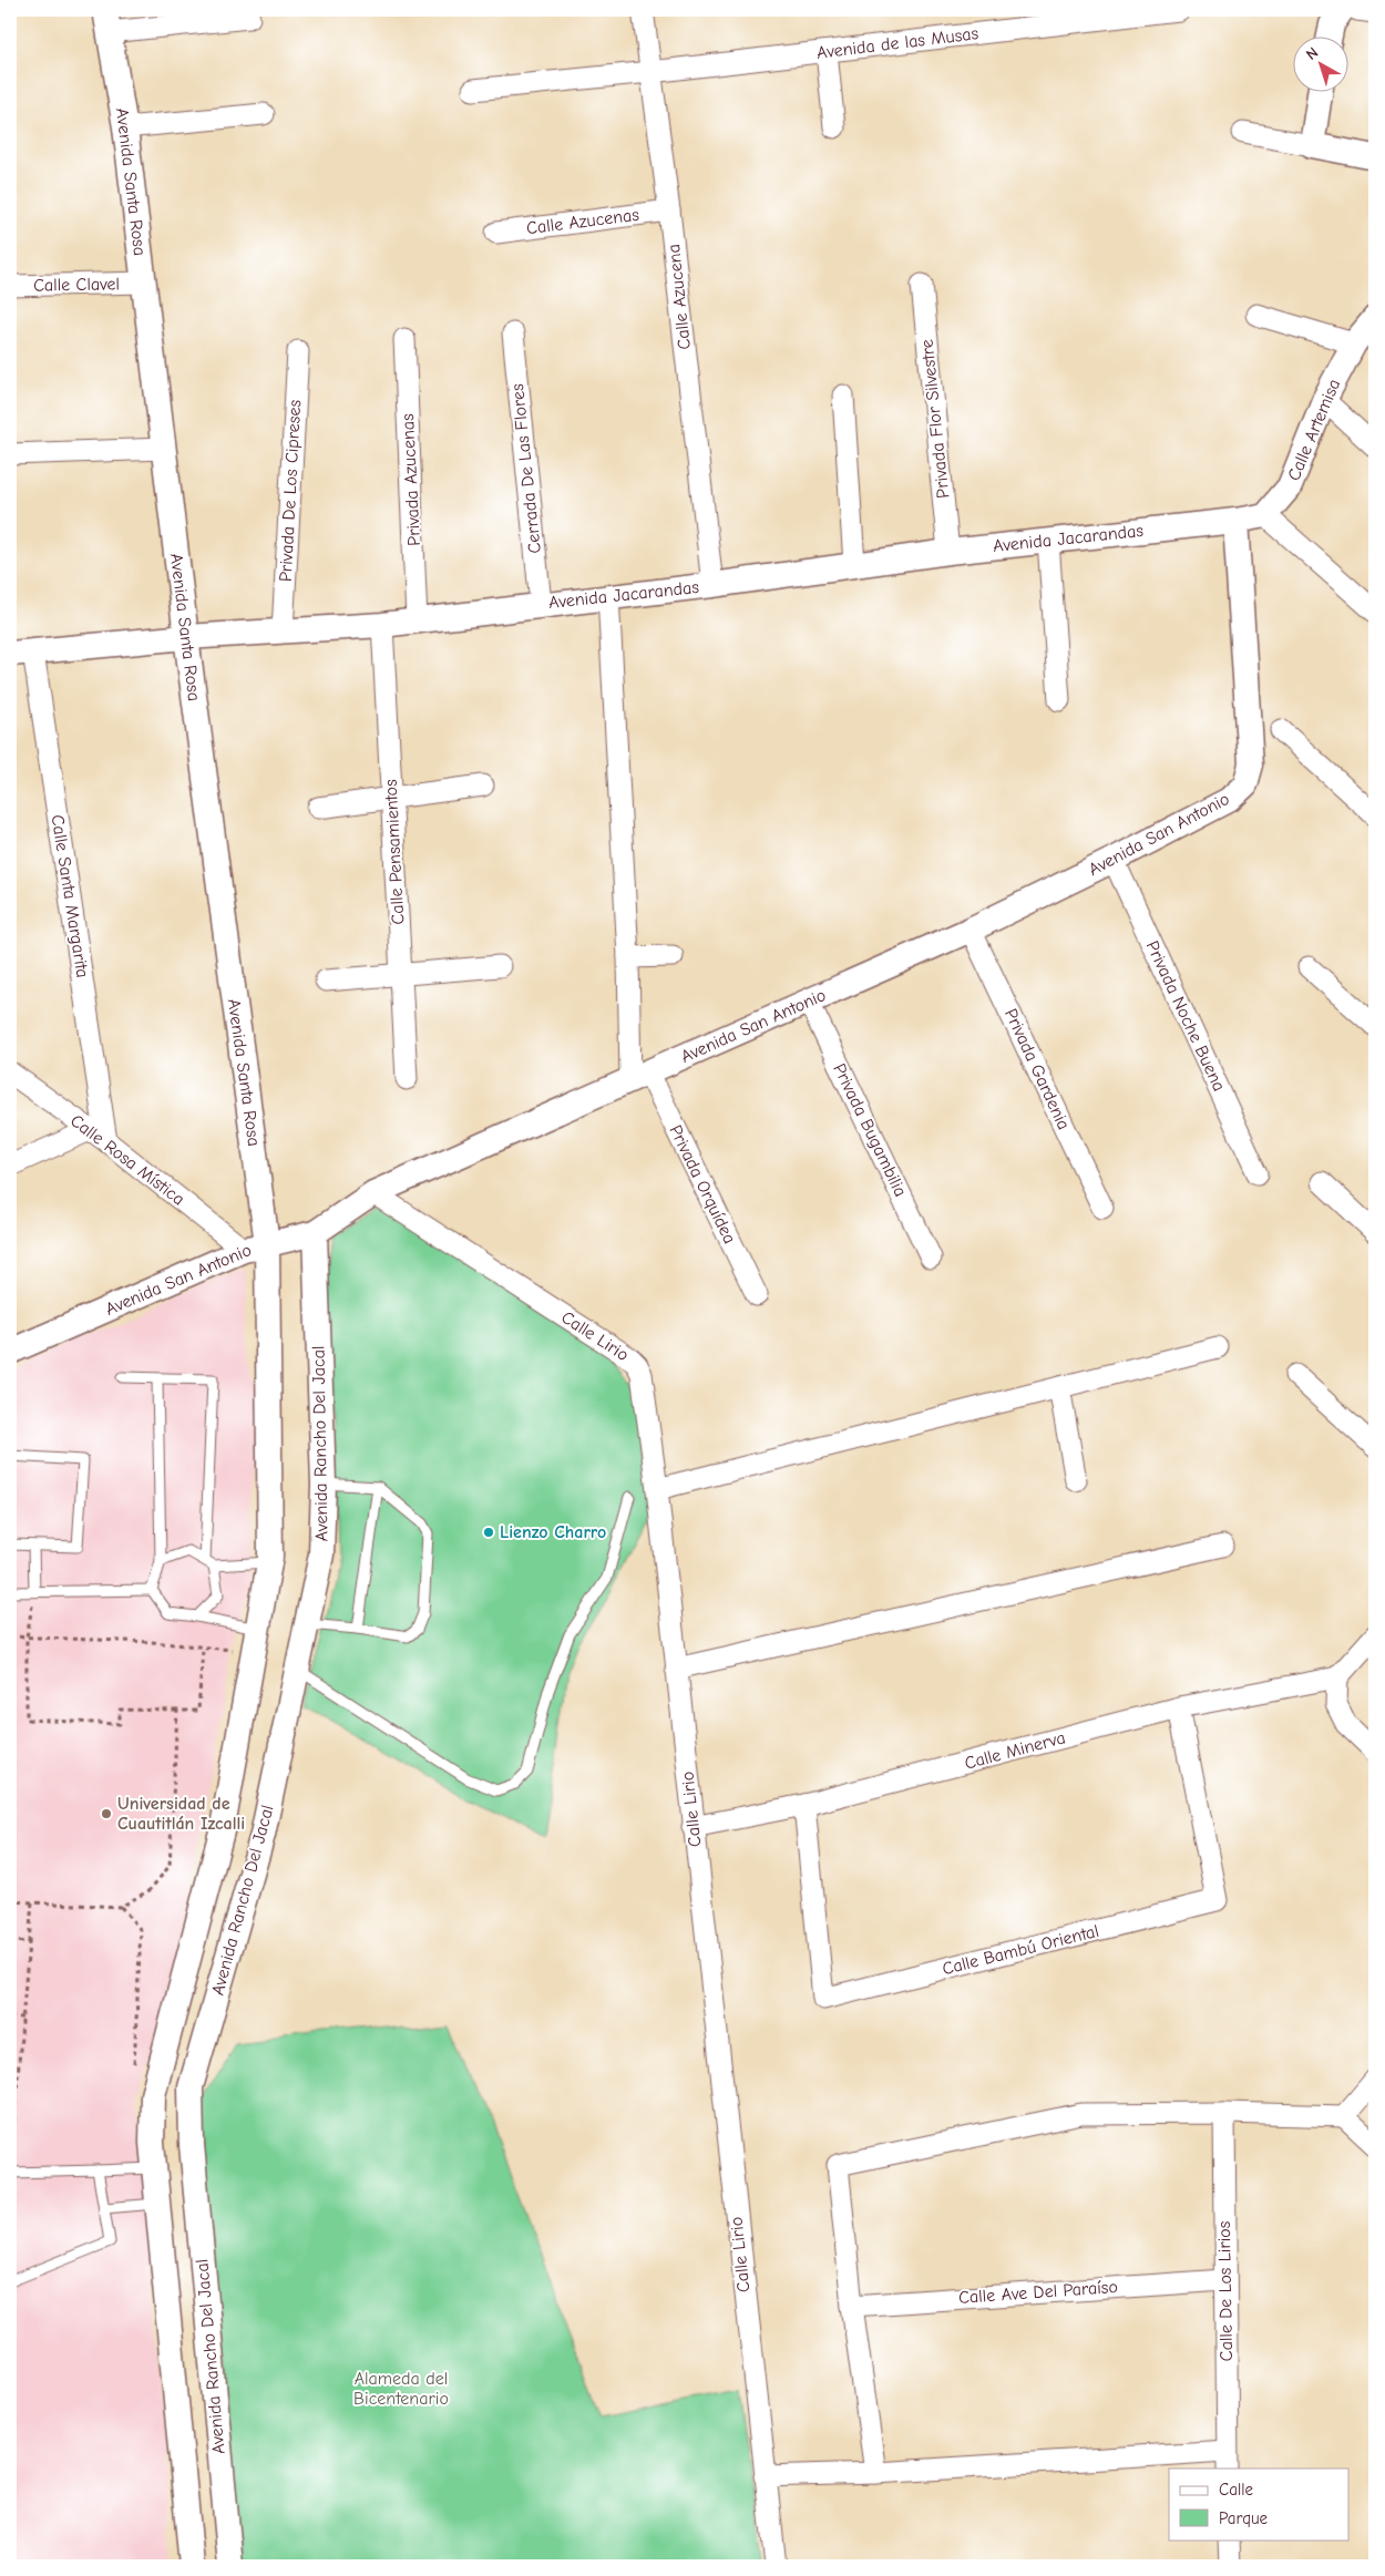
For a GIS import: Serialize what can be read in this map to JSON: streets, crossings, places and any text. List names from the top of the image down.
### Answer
{
  "streets": {
    "street": [
      "Avenida de las Musas",
      "Avenida Santa Rosa",
      "Calle Azucenas",
      "Calle Clavel",
      "Calle Azucena",
      "Privada Flor Silvestre",
      "Calle Artemisa",
      "Cerrada De Las Flores",
      "Privada Azucenas",
      "Privada De Los Cipreses",
      "Avenida Jacarandas",
      "Avenida San Antonio",
      "Calle Pensamientos",
      "Calle Santa Margarita",
      "Privada Noche Buena",
      "Privada Gardenia",
      "Privada Bugambilia",
      "Calle Rosa Mística",
      "Privada Orquídea",
      "Calle Lirio",
      "Avenida Rancho Del Jacal",
      "Calle Minerva",
      "Calle Bambú Oriental",
      "Calle De Los Lirios",
      "Calle Ave Del Paraíso"
    ]
  },
  "crossings": [
    ["Avenida de las Musas", "Calle Azucena"],
    ["Avenida Santa Rosa", "Calle Clavel"],
    ["Avenida Santa Rosa", "Avenida Jacarandas"],
    ["Avenida Santa Rosa", "Avenida San Antonio"],
    ["Avenida Santa Rosa", "Calle Rosa Mística"],
    ["Avenida Santa Rosa", "Avenida Rancho Del Jacal"],
    ["Calle Azucenas", "Calle Azucena"],
    ["Calle Azucena", "Avenida Jacarandas"],
    ["Privada Flor Silvestre", "Avenida Jacarandas"],
    ["Cerrada De Las Flores", "Avenida Jacarandas"],
    ["Privada Azucenas", "Avenida Jacarandas"],
    ["Privada De Los Cipreses", "Avenida Jacarandas"],
    ["Avenida Jacarandas", "Avenida San Antonio"],
    ["Avenida Jacarandas", "Calle Pensamientos"],
    ["Avenida Jacarandas", "Calle Santa Margarita"],
    ["Avenida San Antonio", "Privada Noche Buena"],
    ["Avenida San Antonio", "Privada Gardenia"],
    ["Avenida San Antonio", "Privada Bugambilia"],
    ["Avenida San Antonio", "Calle Rosa Mística"],
    ["Avenida San Antonio", "Privada Orquídea"],
    ["Avenida San Antonio", "Calle Lirio"],
    ["Avenida San Antonio", "Avenida Rancho Del Jacal"],
    ["Calle Santa Margarita", "Calle Rosa Mística"],
    ["Calle Rosa Mística", "Avenida Rancho Del Jacal"],
    ["Calle Lirio", "Calle Minerva"],
    ["Calle Minerva", "Calle Bambú Oriental"],
    ["Calle De Los Lirios", "Calle Ave Del Paraíso"]
  ],
  "parks": ["Alameda del Bicentenario"],
  "places": ["Lienzo Charro", "Universidad de Cuautitlán Izcalli"],
  "legend": ["Calle", "Parque"],
  "north": "top left"
}
